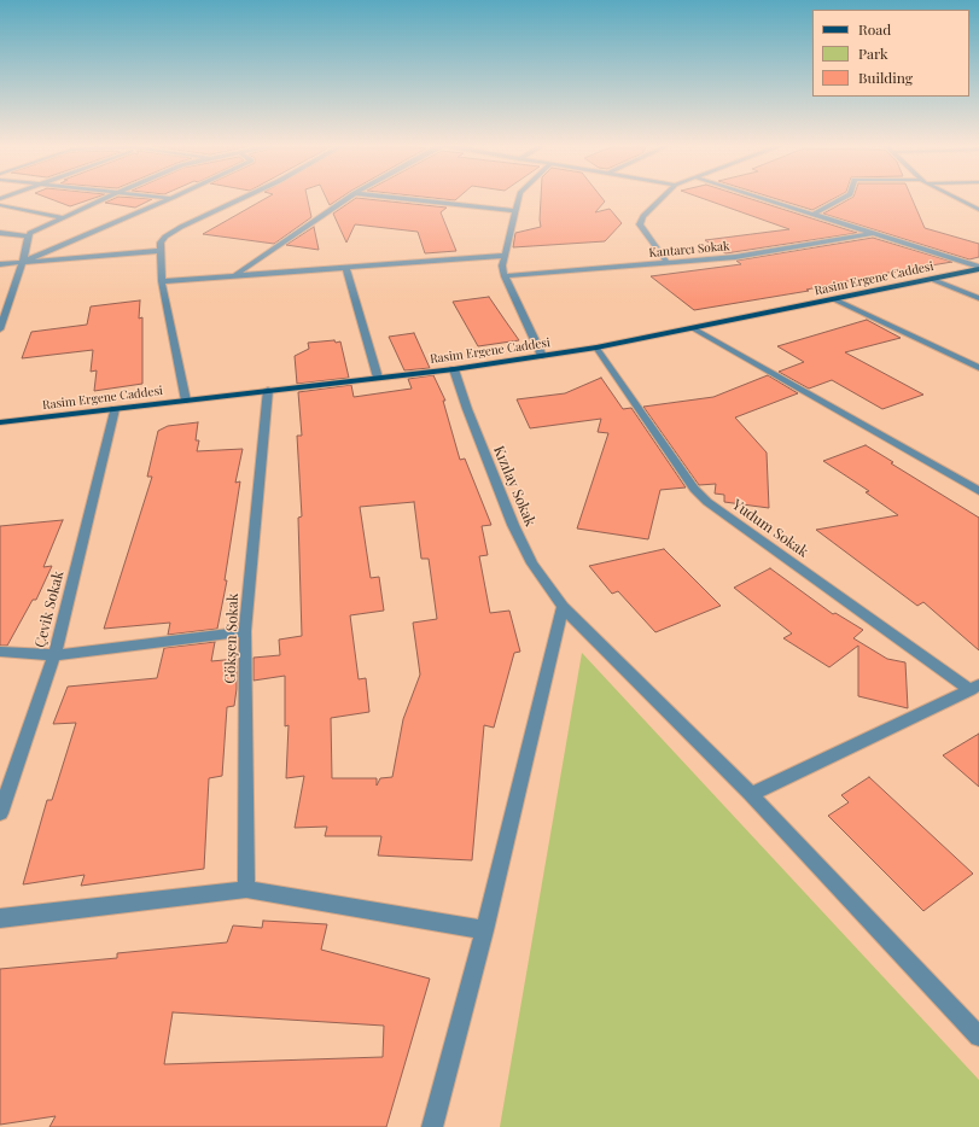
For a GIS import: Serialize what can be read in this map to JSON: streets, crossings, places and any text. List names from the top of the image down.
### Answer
{
  "streets": {
    "main road": ["Rasim Ergene Caddesi"],
    "street": [
      "Kantarcı Sokak",
      "Kızılay Sokak",
      "Yudum Sokak",
      "Çevik Sokak",
      "Gökşen Sokak"
    ]
  },
  "crossings": [
    ["Rasim Ergene Caddesi", "Kızılay Sokak"],
    ["Rasim Ergene Caddesi", "Yudum Sokak"],
    ["Rasim Ergene Caddesi", "Çevik Sokak"],
    ["Rasim Ergene Caddesi", "Gökşen Sokak"]
  ],
  "legend": ["Road", "Park", "Building"]
}
